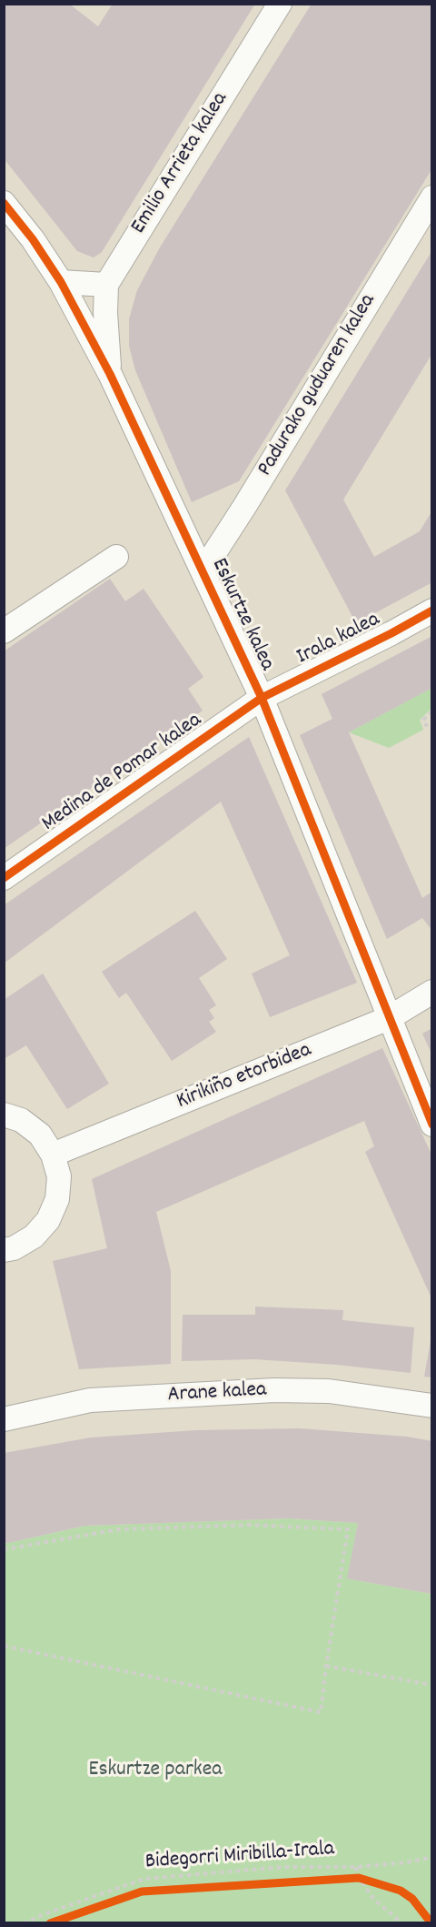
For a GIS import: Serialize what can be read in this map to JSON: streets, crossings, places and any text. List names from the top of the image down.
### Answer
{
  "streets": {
    "street": [
      "Emilio Arrieta kalea",
      "Padurako guduaren kalea",
      "Eskurtze kalea",
      "Irala kalea",
      "Medina de Pomar kalea",
      "Kirikiño etorbidea",
      "Arane kalea"
    ],
    "path": ["Bidegorri Miribilla-Irala"]
  },
  "crossings": [
    ["Emilio Arrieta kalea", "Eskurtze kalea"],
    ["Padurako guduaren kalea", "Eskurtze kalea"],
    ["Eskurtze kalea", "Irala kalea"],
    ["Eskurtze kalea", "Medina de Pomar kalea"],
    ["Eskurtze kalea", "Kirikiño etorbidea"],
    ["Irala kalea", "Medina de Pomar kalea"]
  ],
  "parks": ["Eskurtze parkea"]
}
